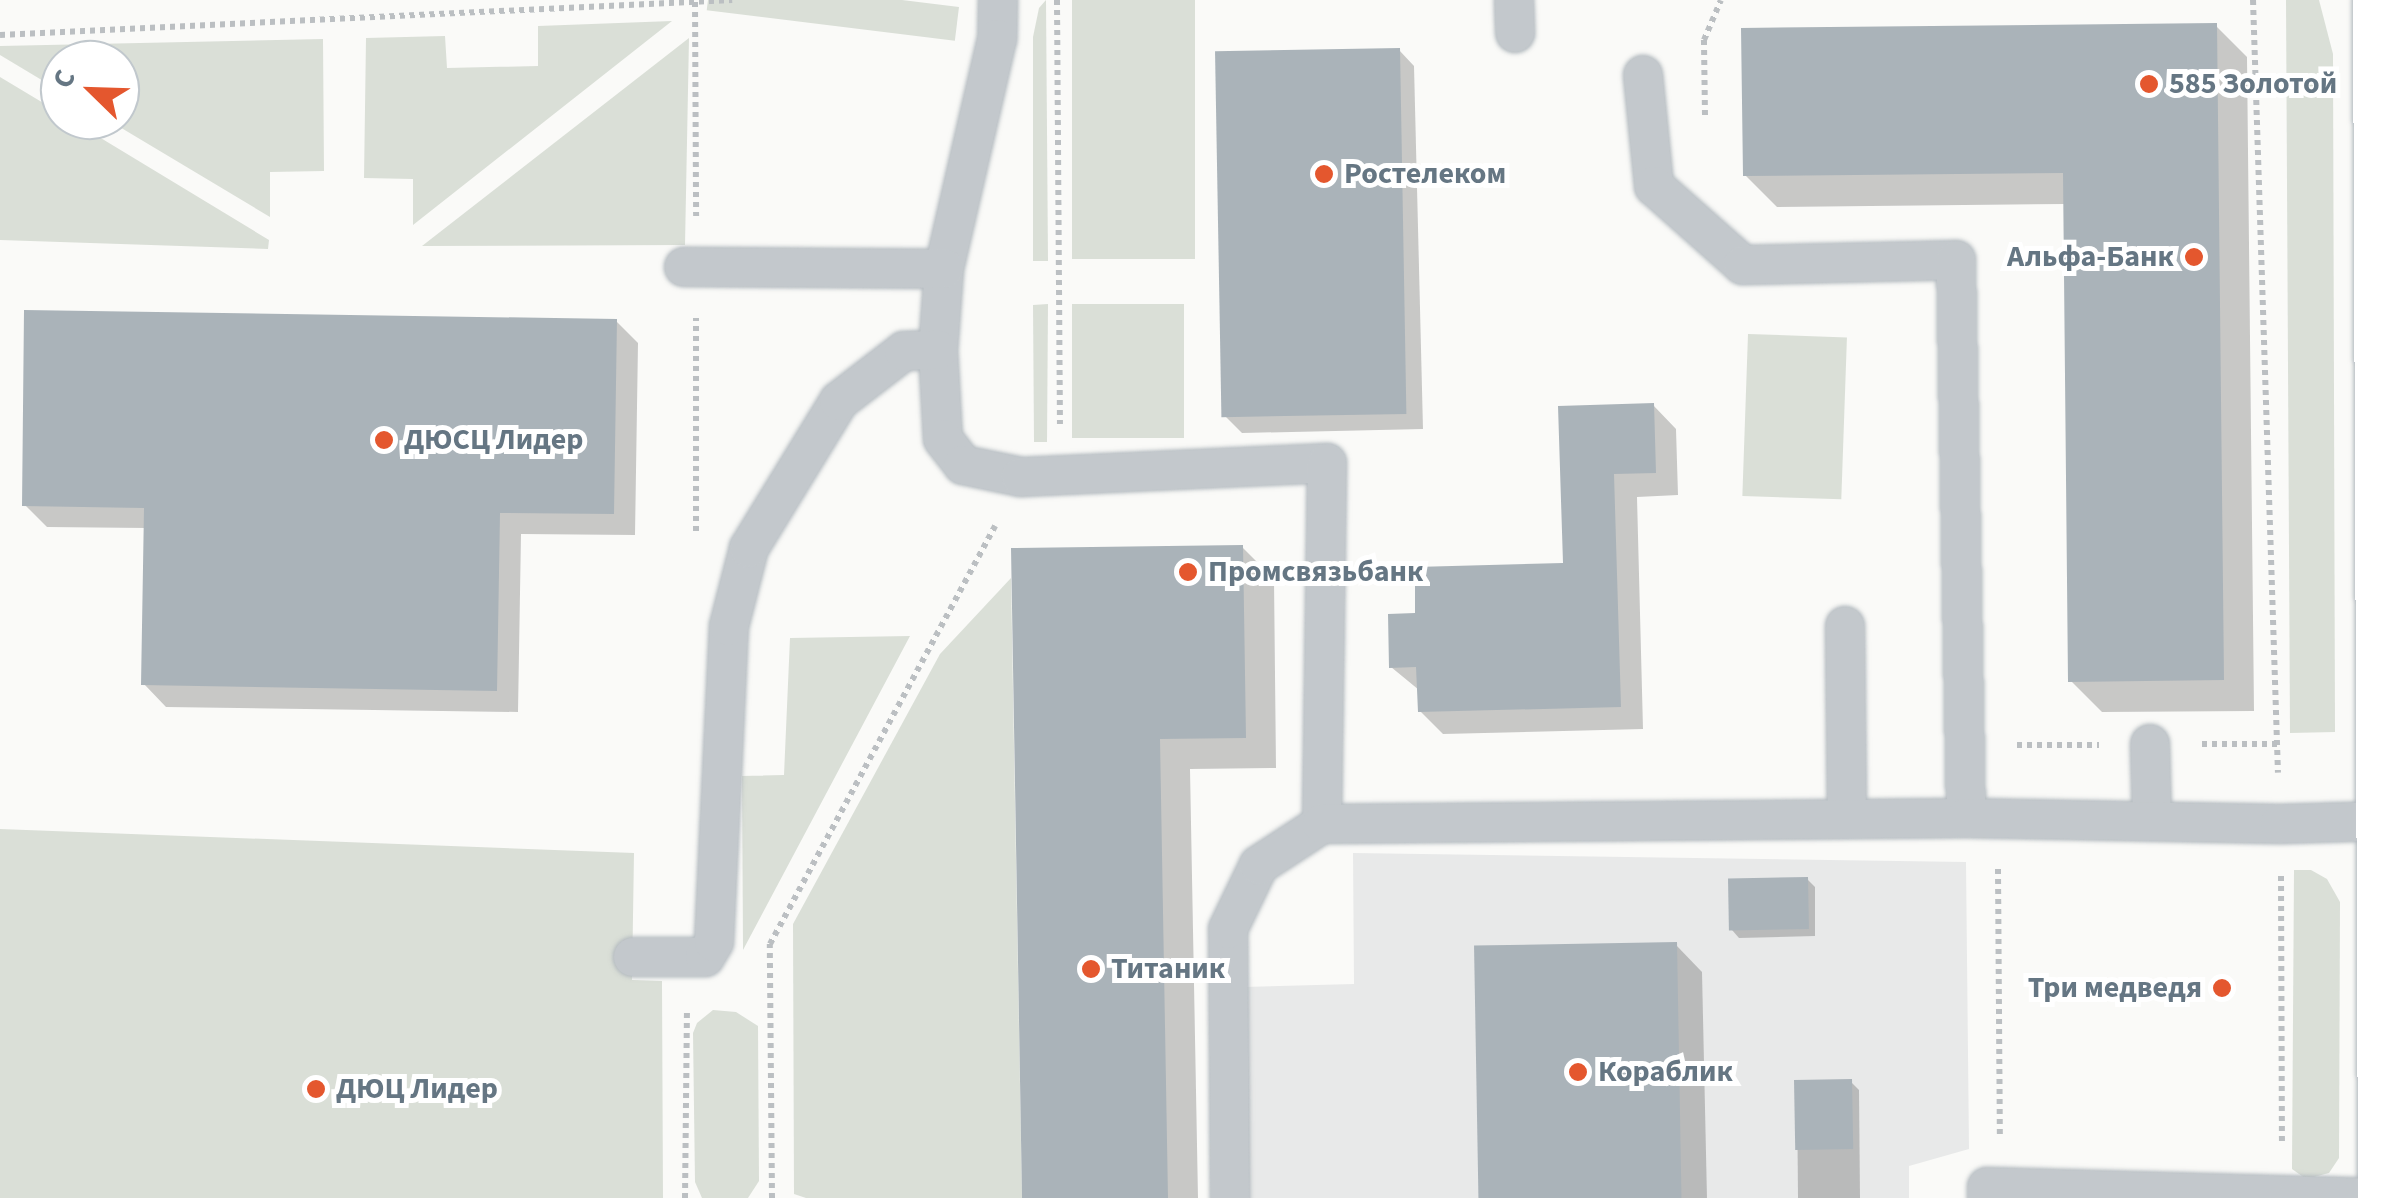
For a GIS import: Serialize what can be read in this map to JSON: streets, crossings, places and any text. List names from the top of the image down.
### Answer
{
  "places": [
    "585 Золотой",
    "Ростелеком",
    "Альфа-Банк",
    "ДЮСЦ Лидер",
    "Промсвязьбанк",
    "Титаник",
    "Три медведя",
    "Кораблик",
    "ДЮЦ Лидер"
  ],
  "north": "top left"
}
